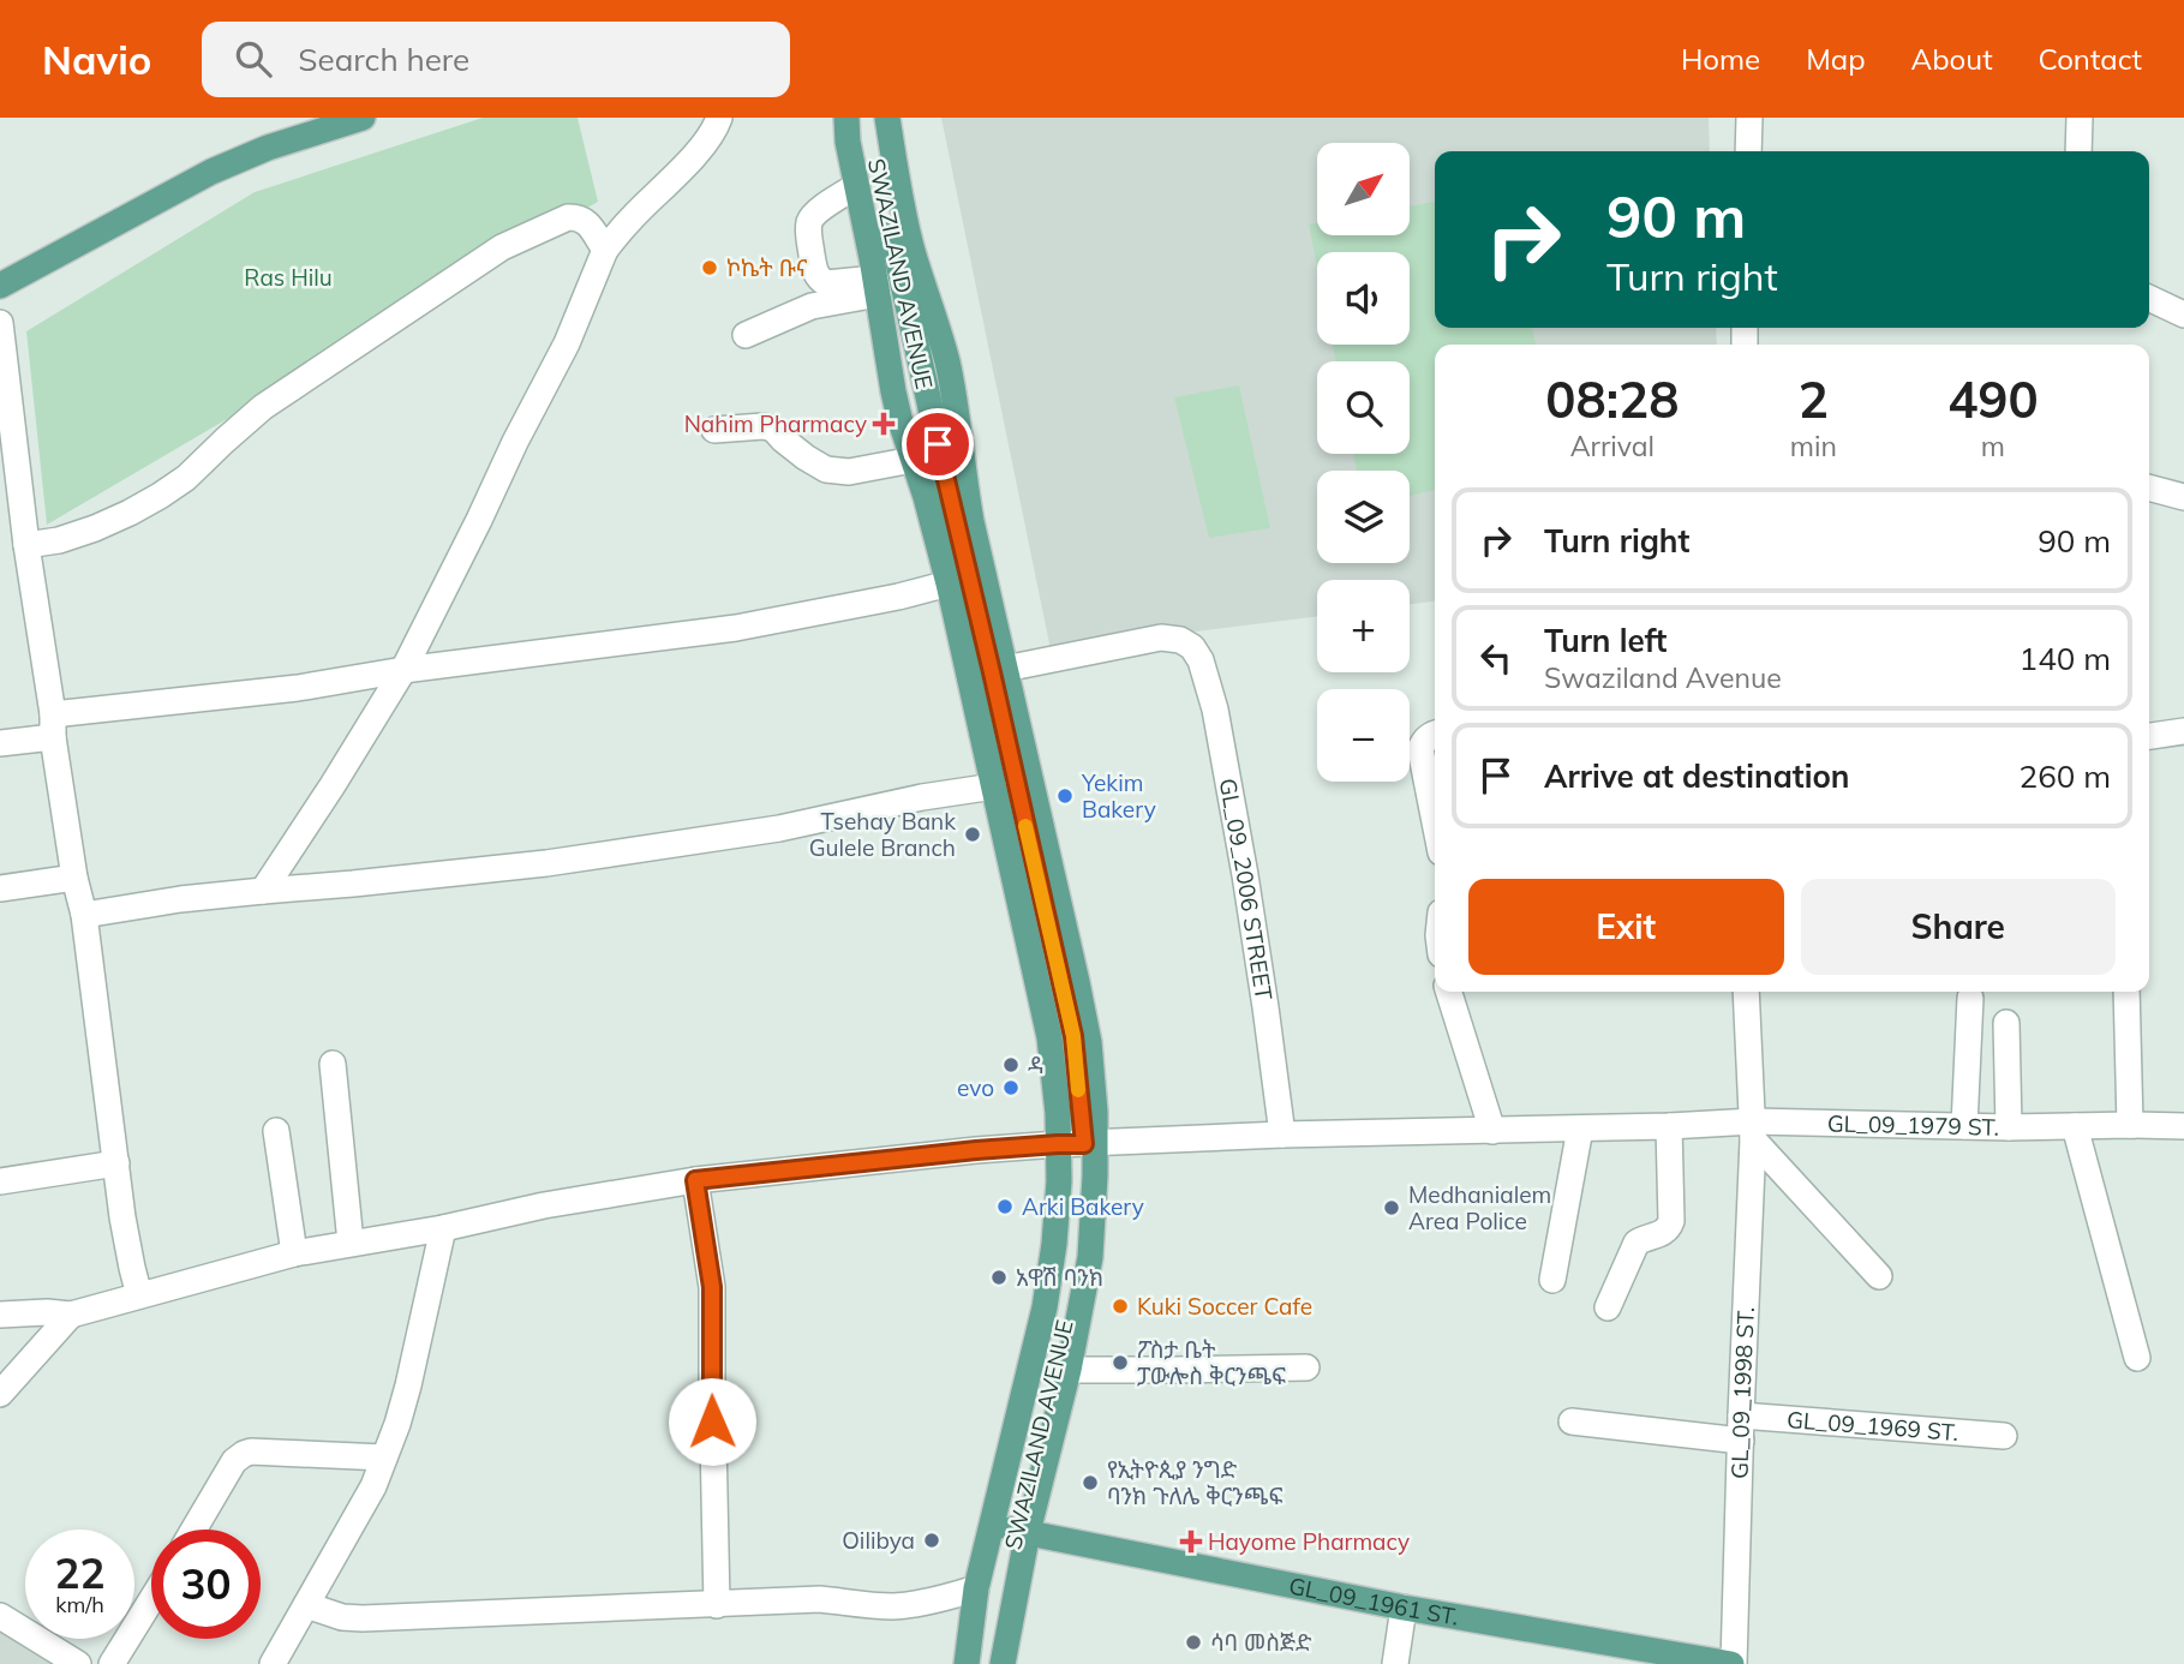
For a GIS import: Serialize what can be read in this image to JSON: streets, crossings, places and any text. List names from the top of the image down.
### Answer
{
  "streets": {
    "main road": ["SWAZILAND AVENUE", "GL_09_1961 ST."],
    "street": [
      "GL_09_2006 STREET",
      "GL_09_1979 ST.",
      "GL_09_1998 ST.",
      "GL_09_1969 ST."
    ]
  },
  "crossings": [
    ["SWAZILAND AVENUE", "GL_09_1979 ST."],
    ["SWAZILAND AVENUE", "GL_09_1961 ST."],
    ["GL_09_2006 STREET", "GL_09_1979 ST."],
    ["GL_09_1979 ST.", "GL_09_1998 ST."],
    ["GL_09_1998 ST.", "GL_09_1969 ST."],
    ["GL_09_1998 ST.", "GL_09_1961 ST."]
  ],
  "parks": ["Ras Hilu"],
  "places": {
    "other": [
      "ኮኬት ቡና",
      "Yekim Bakery",
      "Tsehay Bank Gulele Branch",
      "ዳ",
      "evo",
      "Arki Bakery",
      "Medhanialem Area Police",
      "አዋሽ ባንክ",
      "Kuki Soccer Cafe",
      "ፖስታ ቤት ፓውሎስ ቅርንጫፍ",
      "የኢትዮጲያ ንግድ ባንክ ጉለሌ ቅርንጫፍ",
      "Oilibya",
      "ሳባ መስጅድ"
    ],
    "health": ["Nahim Pharmacy", "Hayome Pharmacy"]
  },
  "north": "top right",
  "page": {
    "header": "Navio",
    "search": "Search here",
    "nav": [
      "Home",
      "Map",
      "About",
      "Contact"
    ],
    "map_buttons": ["+", "−"],
    "turn": ["90 m", "Turn right"],
    "eta": [
      "08:28",
      "Arrival",
      "2",
      "min",
      "490",
      "m"
    ],
    "list": [
      {
        "name": "Turn right",
        "value": "90 m"
      },
      {
        "name": "Turn left",
        "note": "Swaziland Avenue",
        "value": "140 m"
      },
      {
        "name": "Arrive at destination",
        "value": "260 m"
      }
    ],
    "buttons": ["Exit", "Share"],
    "speed": "22 km/h",
    "limit": "30"
  }
}
